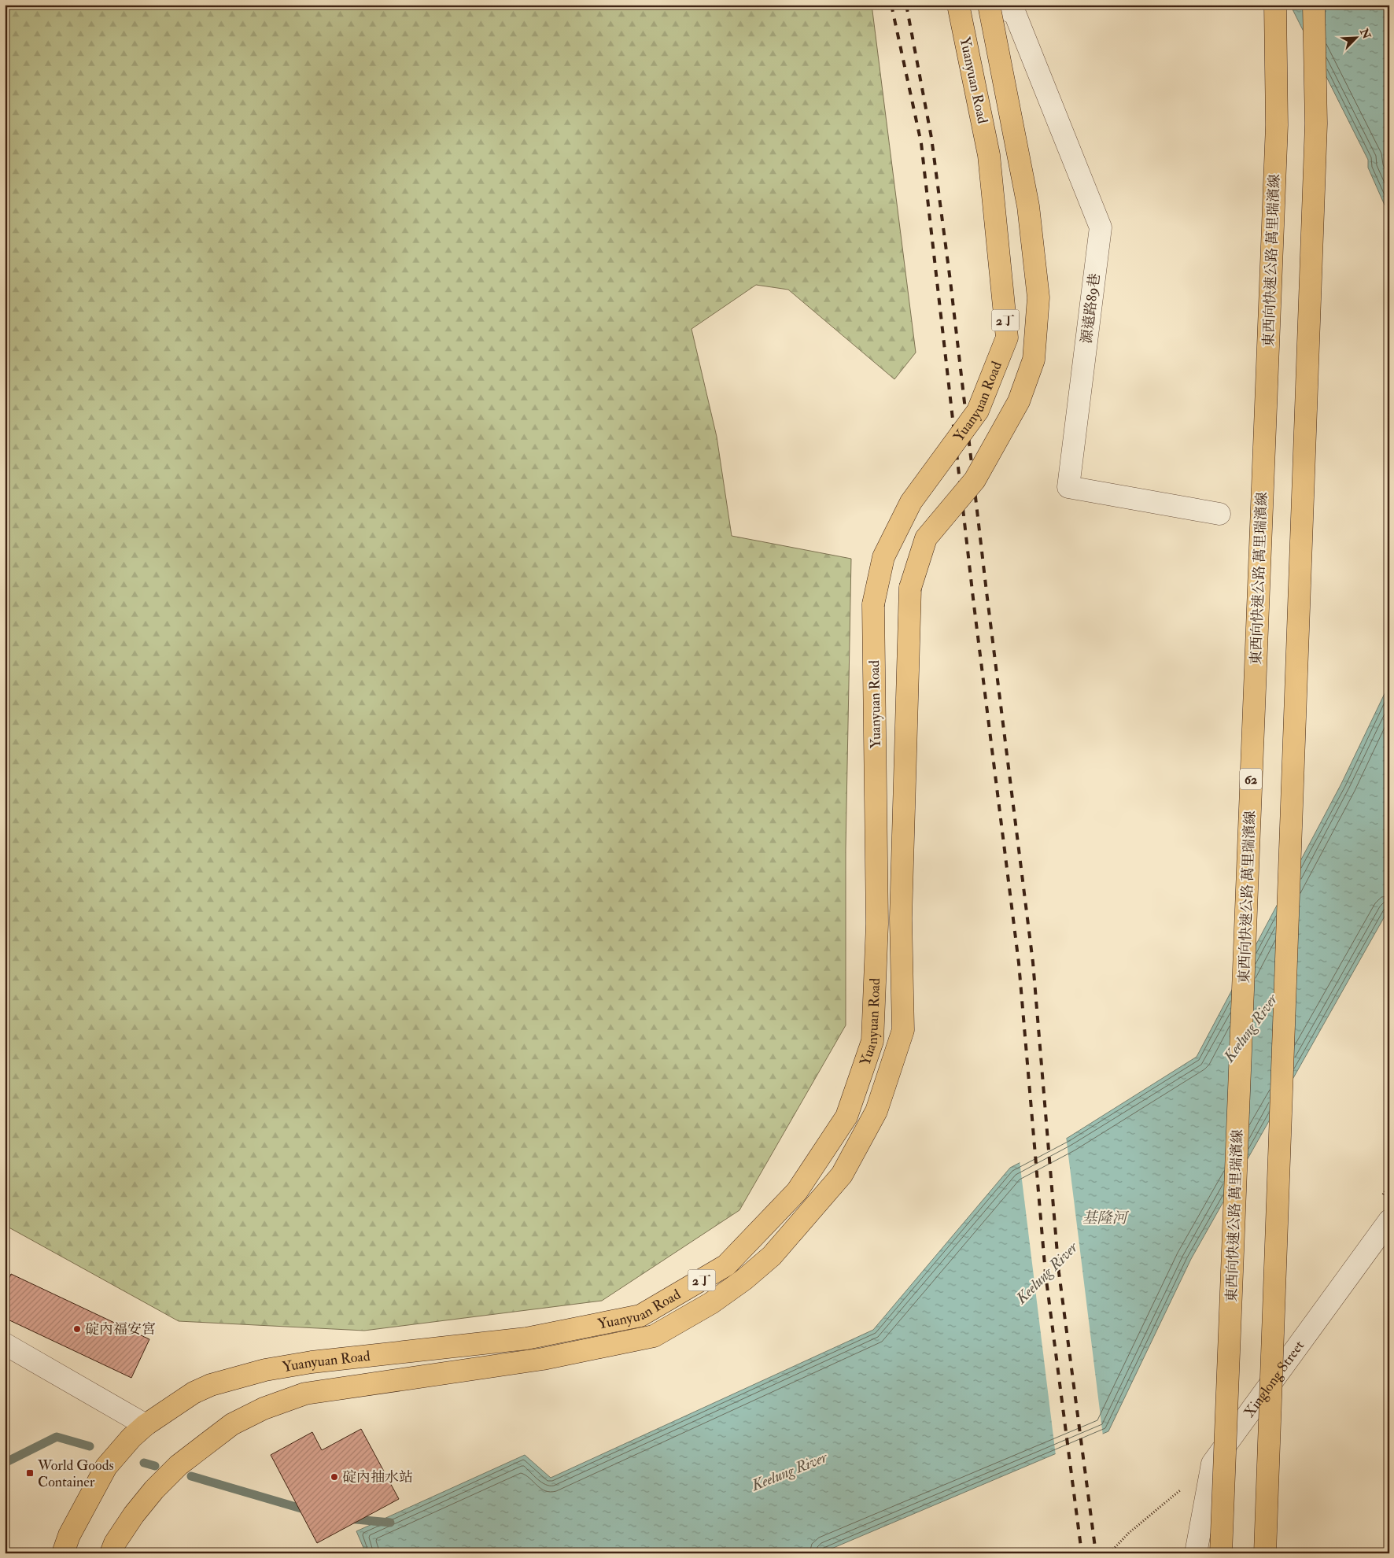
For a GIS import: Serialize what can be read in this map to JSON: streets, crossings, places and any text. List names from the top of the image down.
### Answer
{
  "streets": {
    "main road": [
      "Yuanyuan Road",
      "東西向快速公路 萬里瑞濱線",
      "2丁",
      "62"
    ],
    "street": ["源遠路89巷", "Xinglong Street"]
  },
  "water": ["Keelung River", "基隆河"],
  "places": {
    "other": ["碇內福安宮", "碇內抽水站"],
    "transit": ["World Goods Container"]
  },
  "north": "top right"
}
